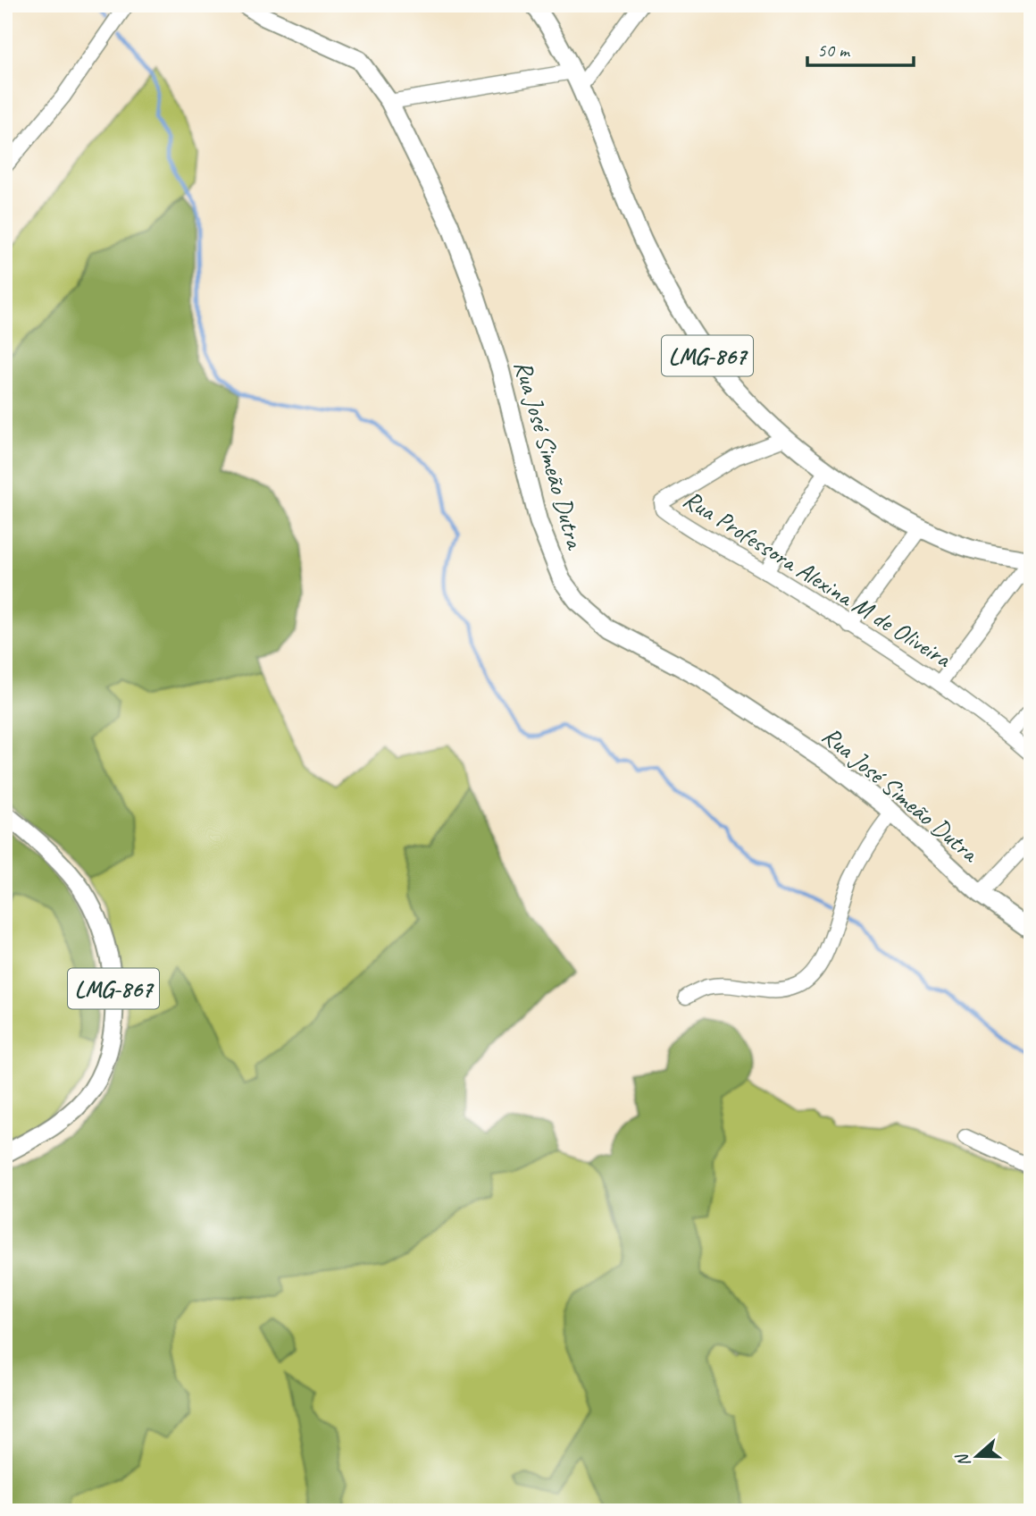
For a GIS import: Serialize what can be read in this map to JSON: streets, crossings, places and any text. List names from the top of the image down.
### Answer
{
  "streets": {
    "main road": ["LMG-867", "Rua José Simeão Dutra"],
    "street": ["Rua Professora Alexina M de Oliveira"]
  },
  "crossings": [
    ["LMG-867", "Rua Professora Alexina M de Oliveira"]
  ],
  "scale_bar": "50 m",
  "north": "left"
}
